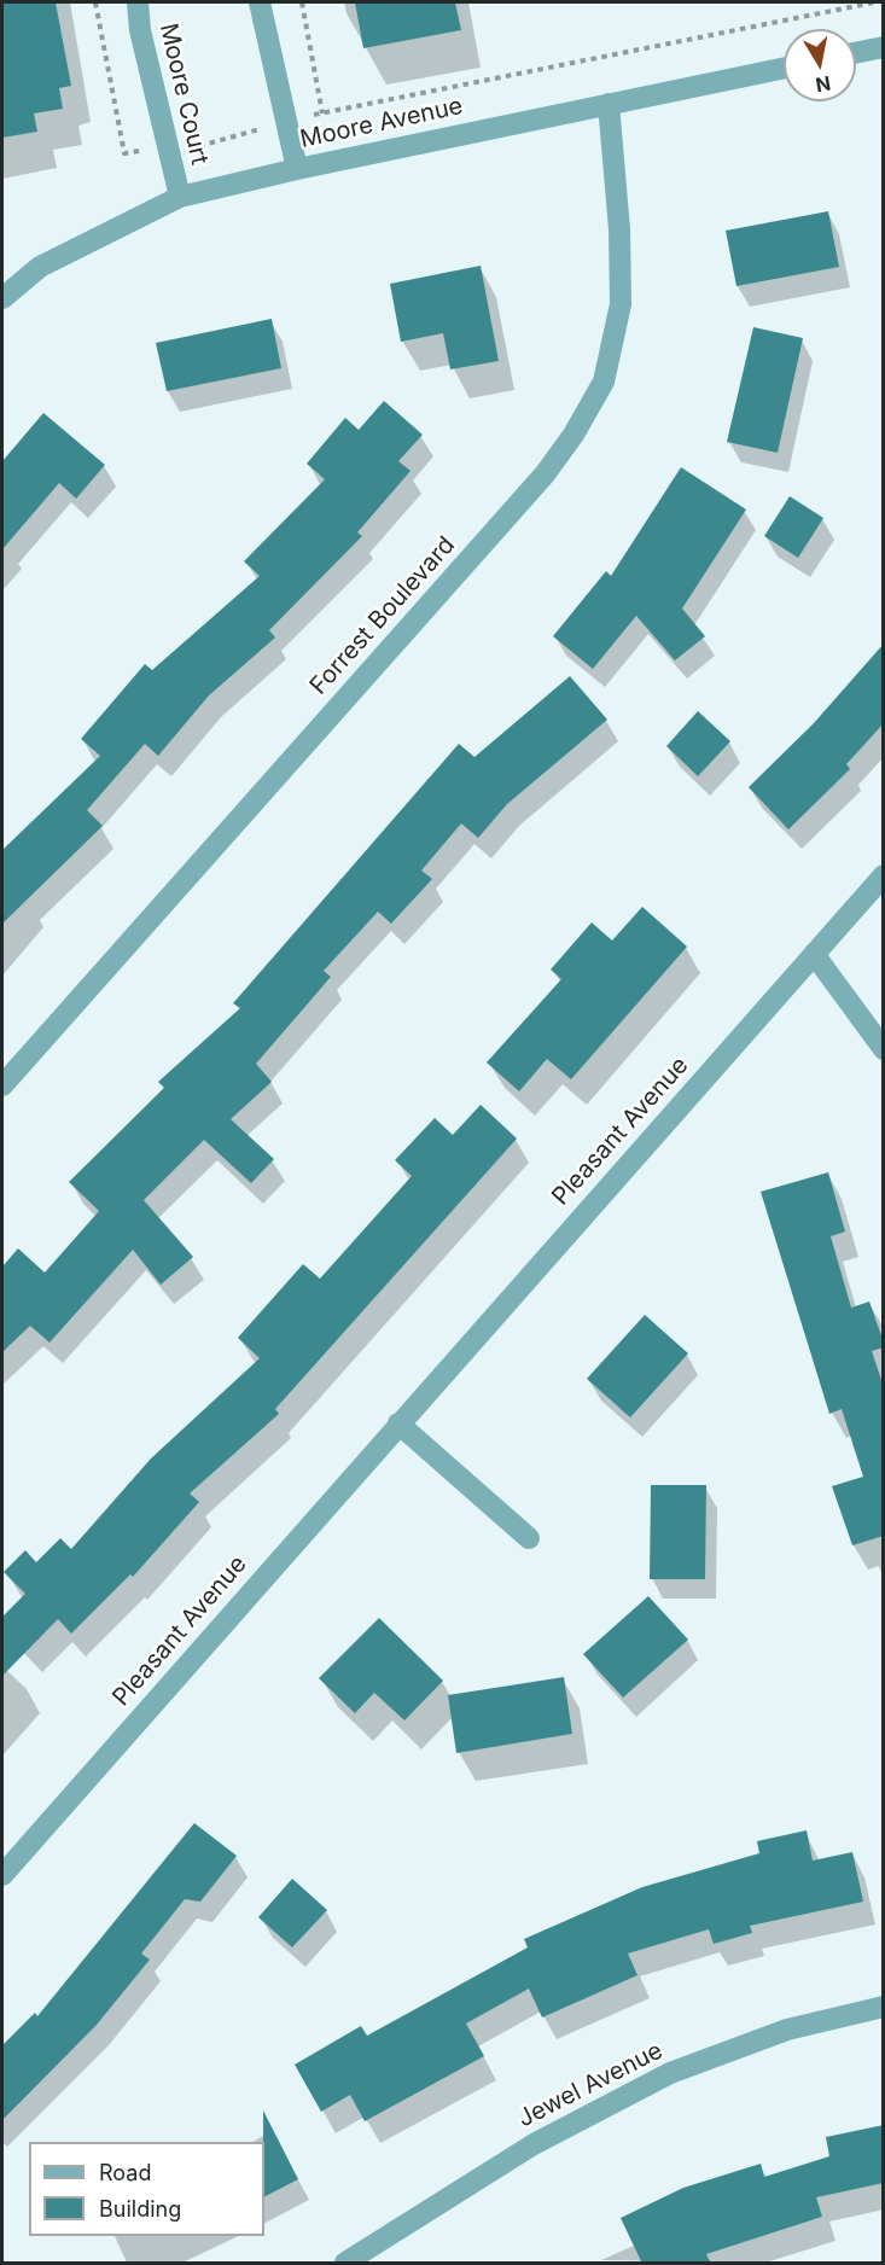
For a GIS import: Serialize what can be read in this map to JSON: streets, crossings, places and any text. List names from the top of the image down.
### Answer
{
  "streets": {
    "street": [
      "Moore Court",
      "Moore Avenue",
      "Forrest Boulevard",
      "Pleasant Avenue",
      "Jewel Avenue"
    ]
  },
  "crossings": [
    ["Moore Court", "Moore Avenue"],
    ["Moore Avenue", "Forrest Boulevard"]
  ],
  "legend": ["Road", "Building"],
  "north": "bottom"
}
